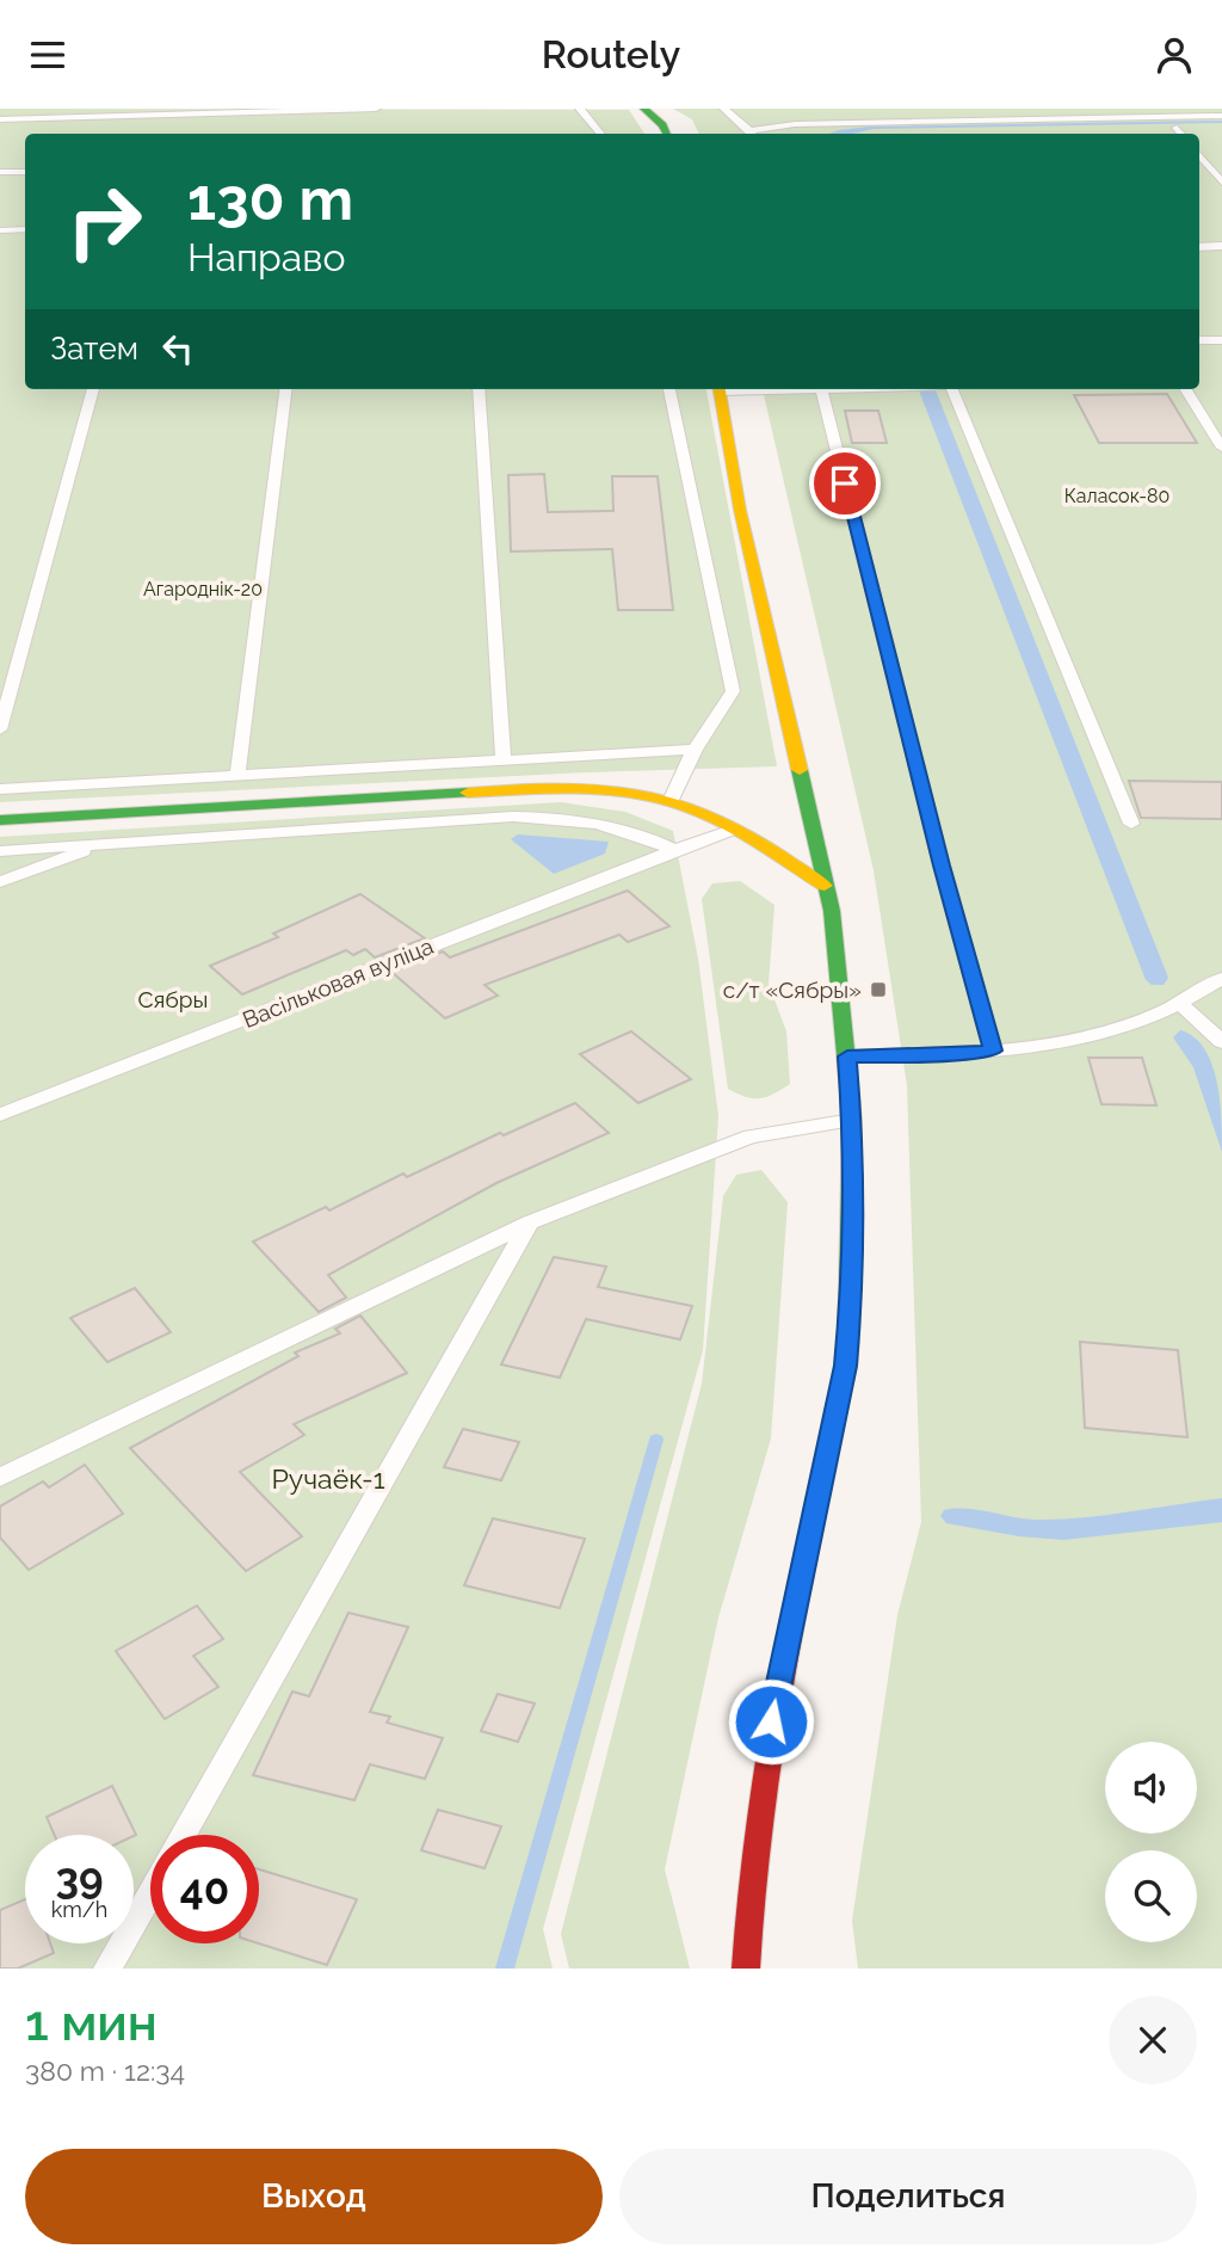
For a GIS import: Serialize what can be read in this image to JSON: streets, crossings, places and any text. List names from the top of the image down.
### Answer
{
  "streets": {
    "lane": ["Васільковая вуліца"]
  },
  "parks": [
    "Каласок-80",
    "Агароднік-20",
    "Сябры",
    "Ручаёк-1"
  ],
  "places": {
    "transit": ["с/т «Сябры»"]
  },
  "page": {
    "header": "Routely",
    "turn": ["130 m", "Направо"],
    "then": "Затем",
    "speed": "39 km/h",
    "limit": "40",
    "heading": ["1 мин", "380 m · 12:34"],
    "buttons": ["Выход", "Поделиться"]
  }
}
